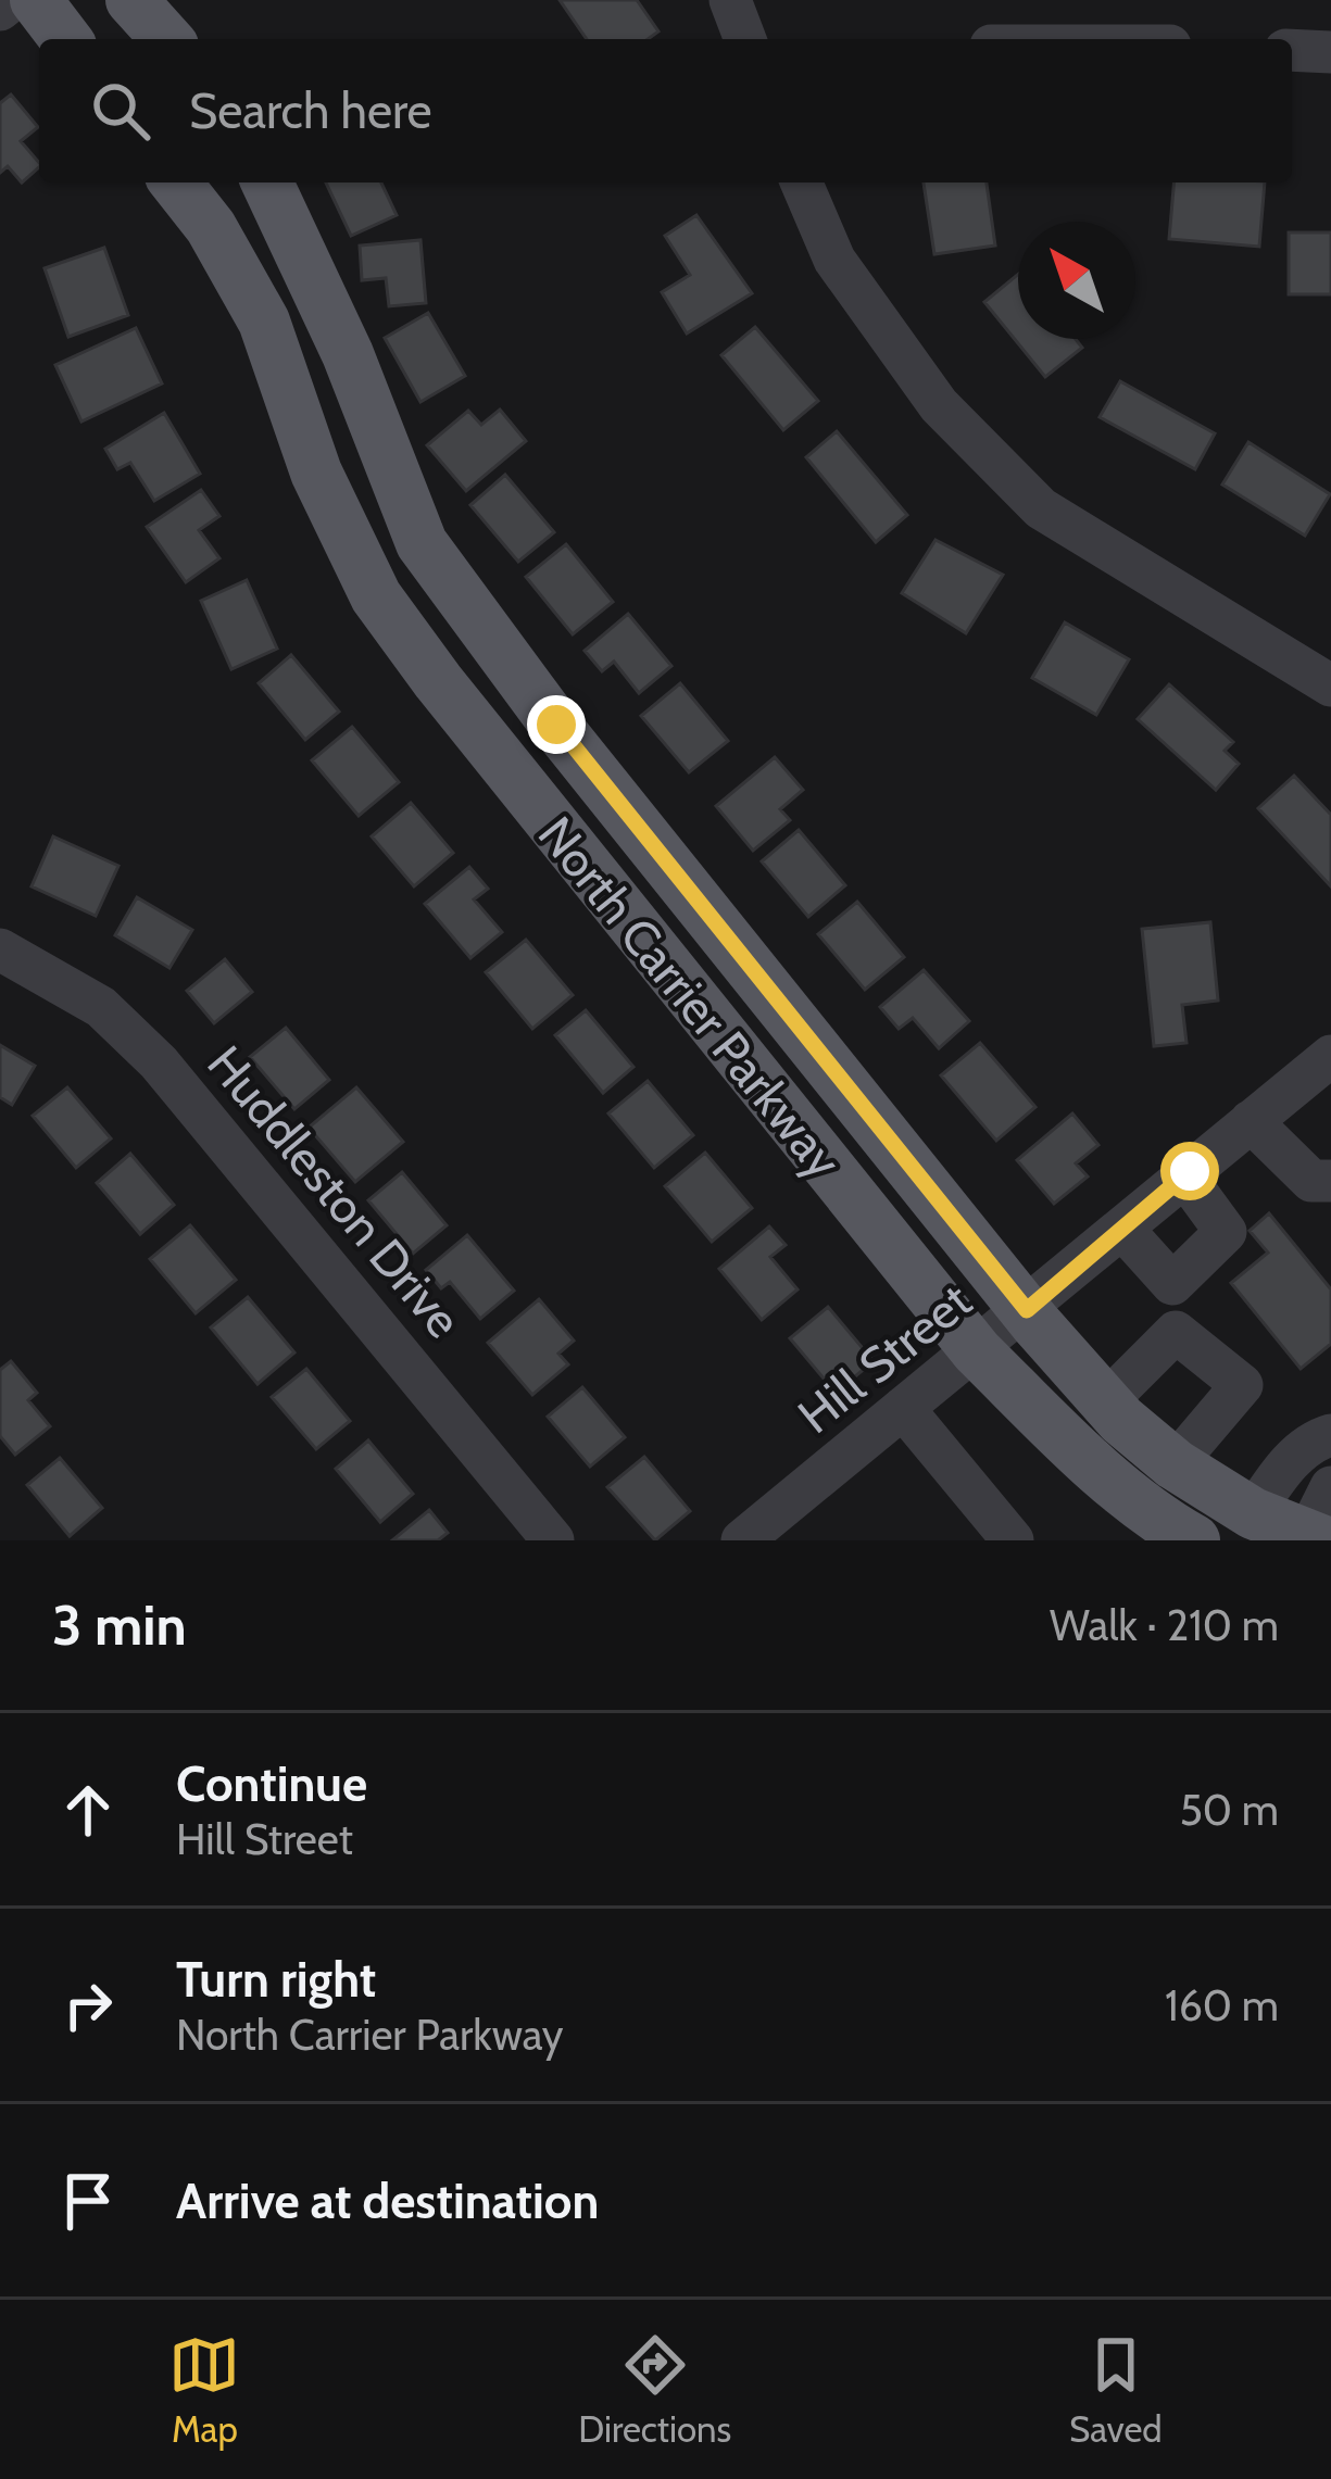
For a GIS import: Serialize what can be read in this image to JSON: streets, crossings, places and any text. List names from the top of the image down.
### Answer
{
  "streets": {
    "main road": ["North Carrier Parkway"],
    "street": ["Huddleston Drive", "Hill Street"]
  },
  "crossings": [
    ["North Carrier Parkway", "Hill Street"]
  ],
  "north": "top left",
  "page": {
    "search": "Search here",
    "heading": ["3 min", "Walk · 210 m"],
    "list": [
      ["Continue", "Hill Street", "50 m"],
      ["Turn right", "North Carrier Parkway", "160 m"],
      "Arrive at destination"
    ],
    "nav": ["Map", "Directions", "Saved"]
  }
}
